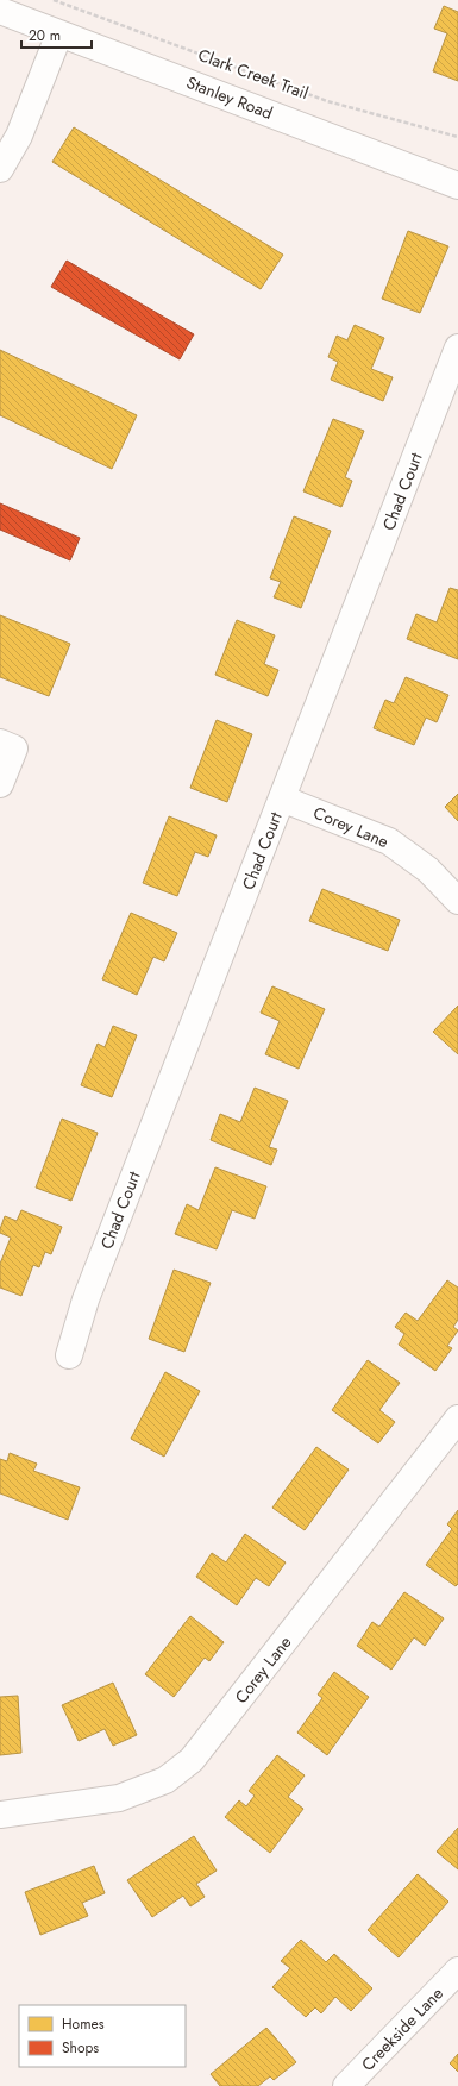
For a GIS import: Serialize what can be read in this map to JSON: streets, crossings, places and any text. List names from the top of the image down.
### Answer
{
  "streets": {
    "street": [
      "Stanley Road",
      "Chad Court",
      "Corey Lane",
      "Creekside Lane"
    ],
    "path": ["Clark Creek Trail"]
  },
  "crossings": [
    ["Chad Court", "Corey Lane"]
  ],
  "legend": ["Homes", "Shops"],
  "scale_bar": "20 m"
}
